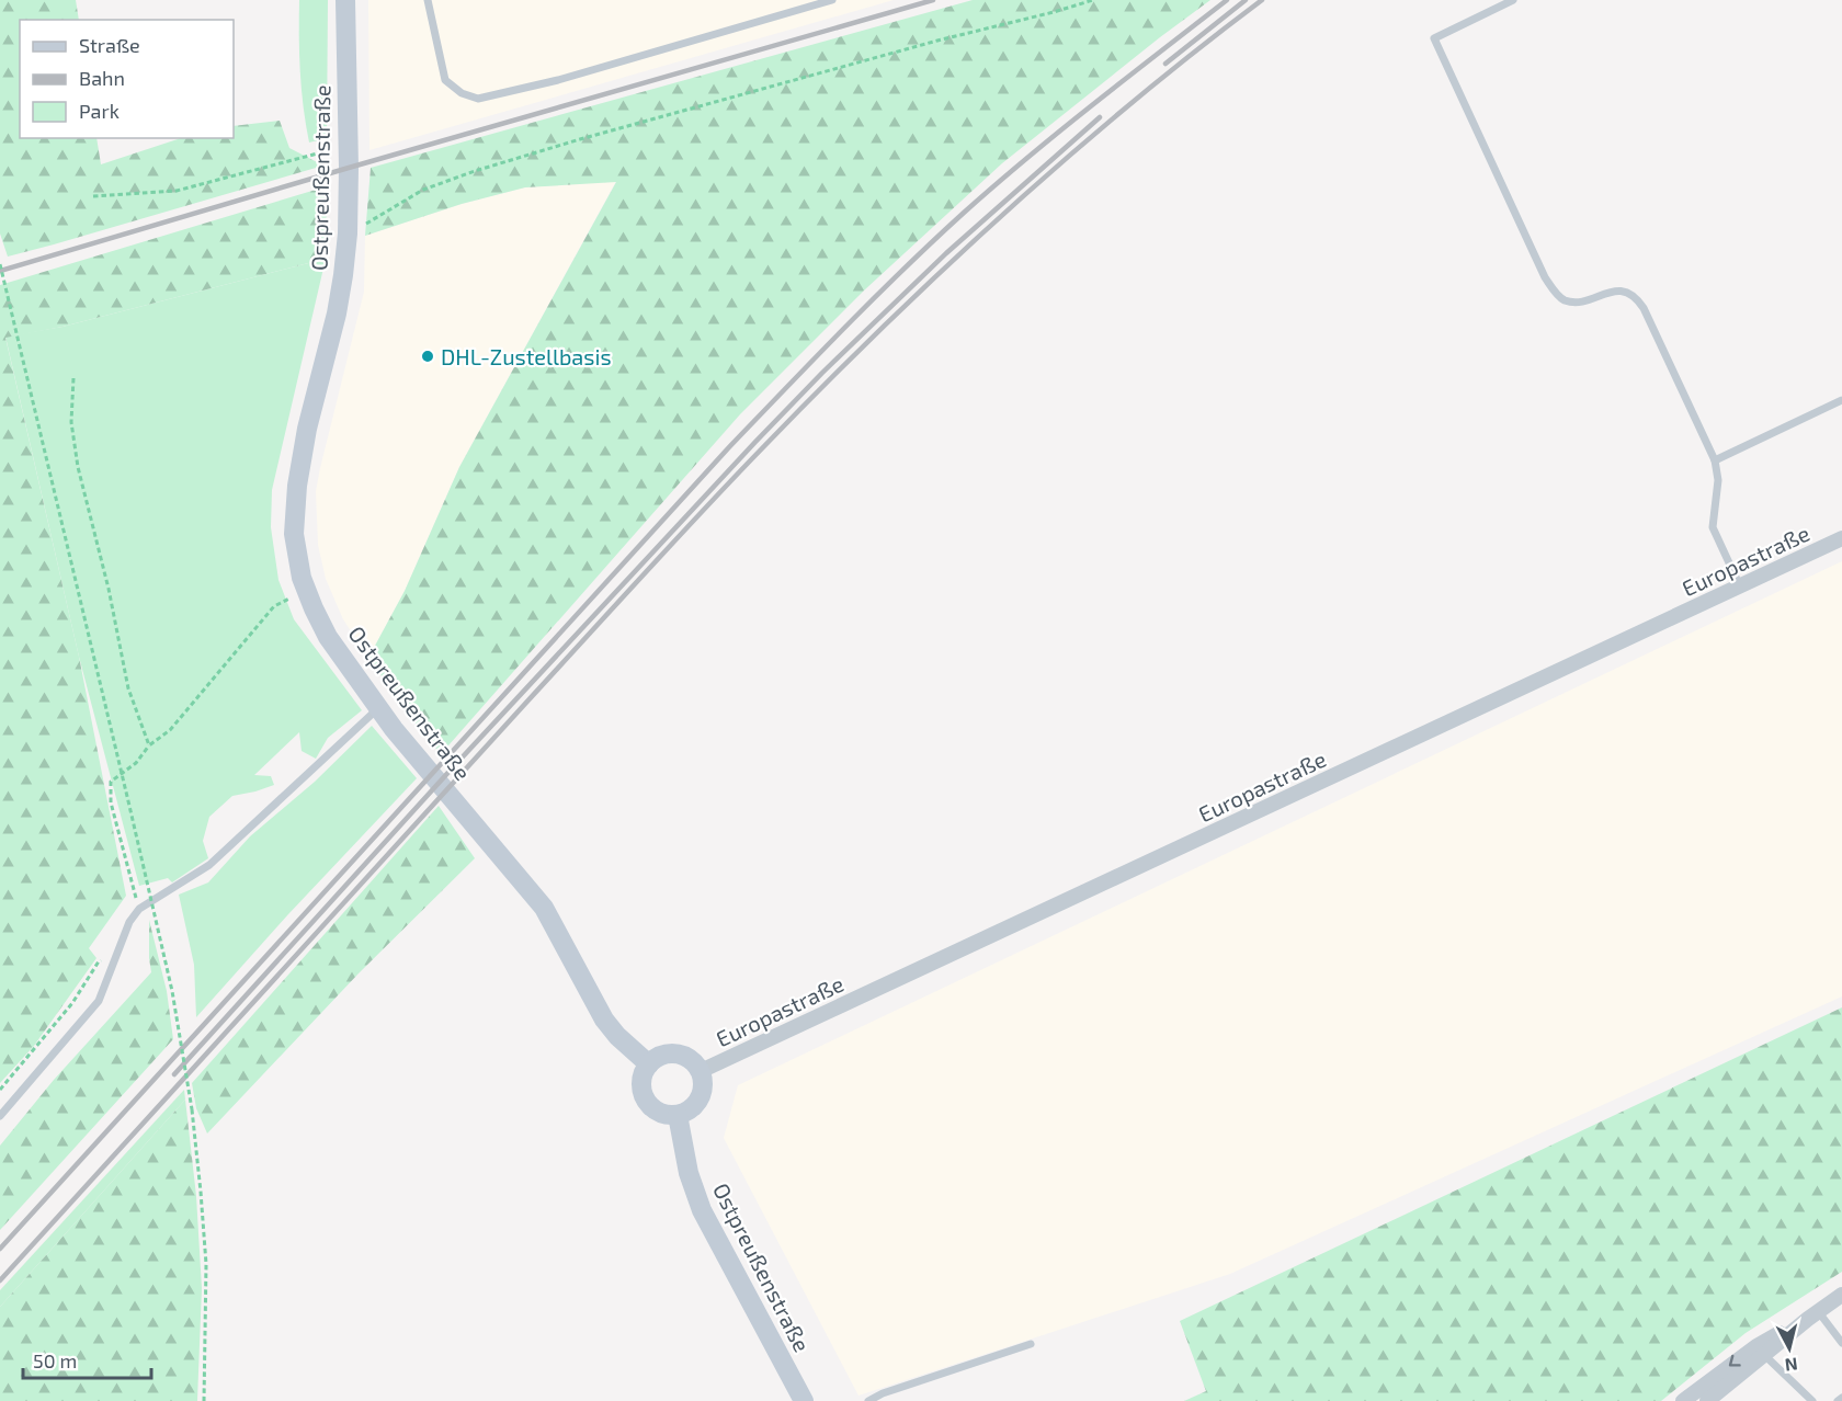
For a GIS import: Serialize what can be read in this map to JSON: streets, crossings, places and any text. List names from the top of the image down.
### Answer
{
  "streets": {
    "street": ["Ostpreußenstraße", "Europastraße"]
  },
  "crossings": [
    ["Ostpreußenstraße", "Europastraße"]
  ],
  "places": ["DHL-Zustellbasis"],
  "legend": ["Straße", "Bahn", "Park"],
  "scale_bar": "50 m",
  "north": "bottom"
}
